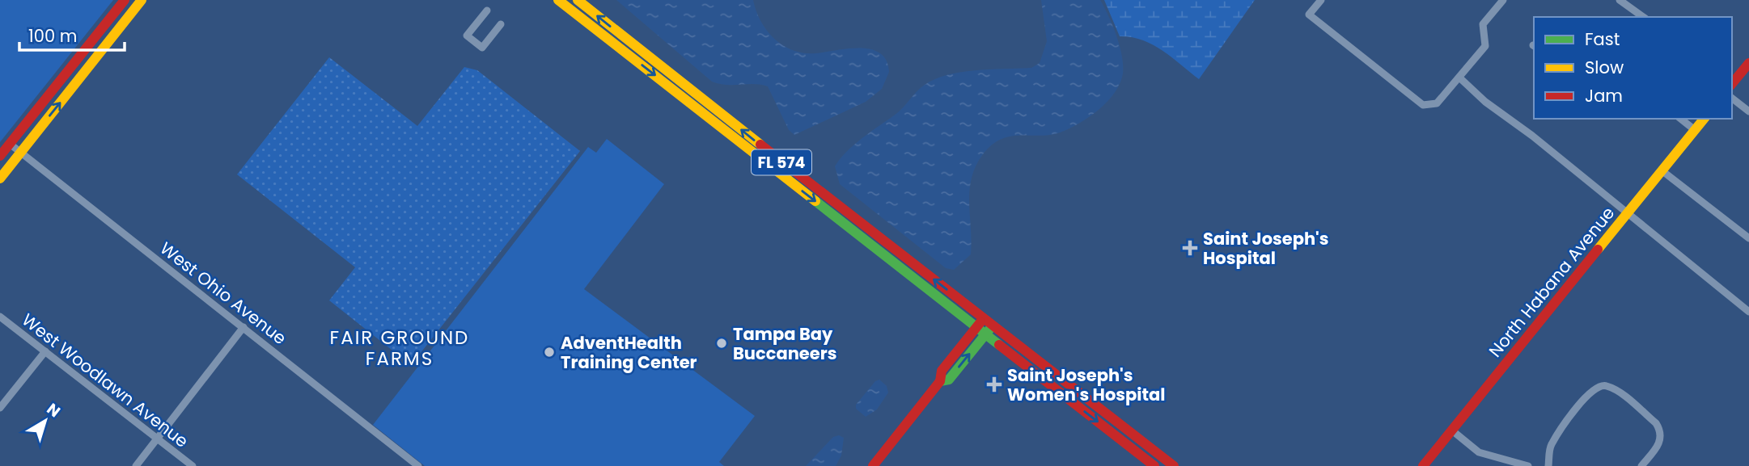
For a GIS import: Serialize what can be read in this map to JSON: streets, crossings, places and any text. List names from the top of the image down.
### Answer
{
  "streets": {
    "main road": ["FL 574", "North Habana Avenue"],
    "street": ["West Ohio Avenue", "West Woodlawn Avenue"]
  },
  "districts": ["FAIR GROUND FARMS"],
  "places": {
    "health": ["Saint Joseph's Hospital", "Saint Joseph's Women's Hospital"],
    "other": ["Tampa Bay Buccaneers", "AdventHealth Training Center"]
  },
  "legend": ["Fast", "Slow", "Jam"],
  "scale_bar": "100 m",
  "north": "top right"
}
